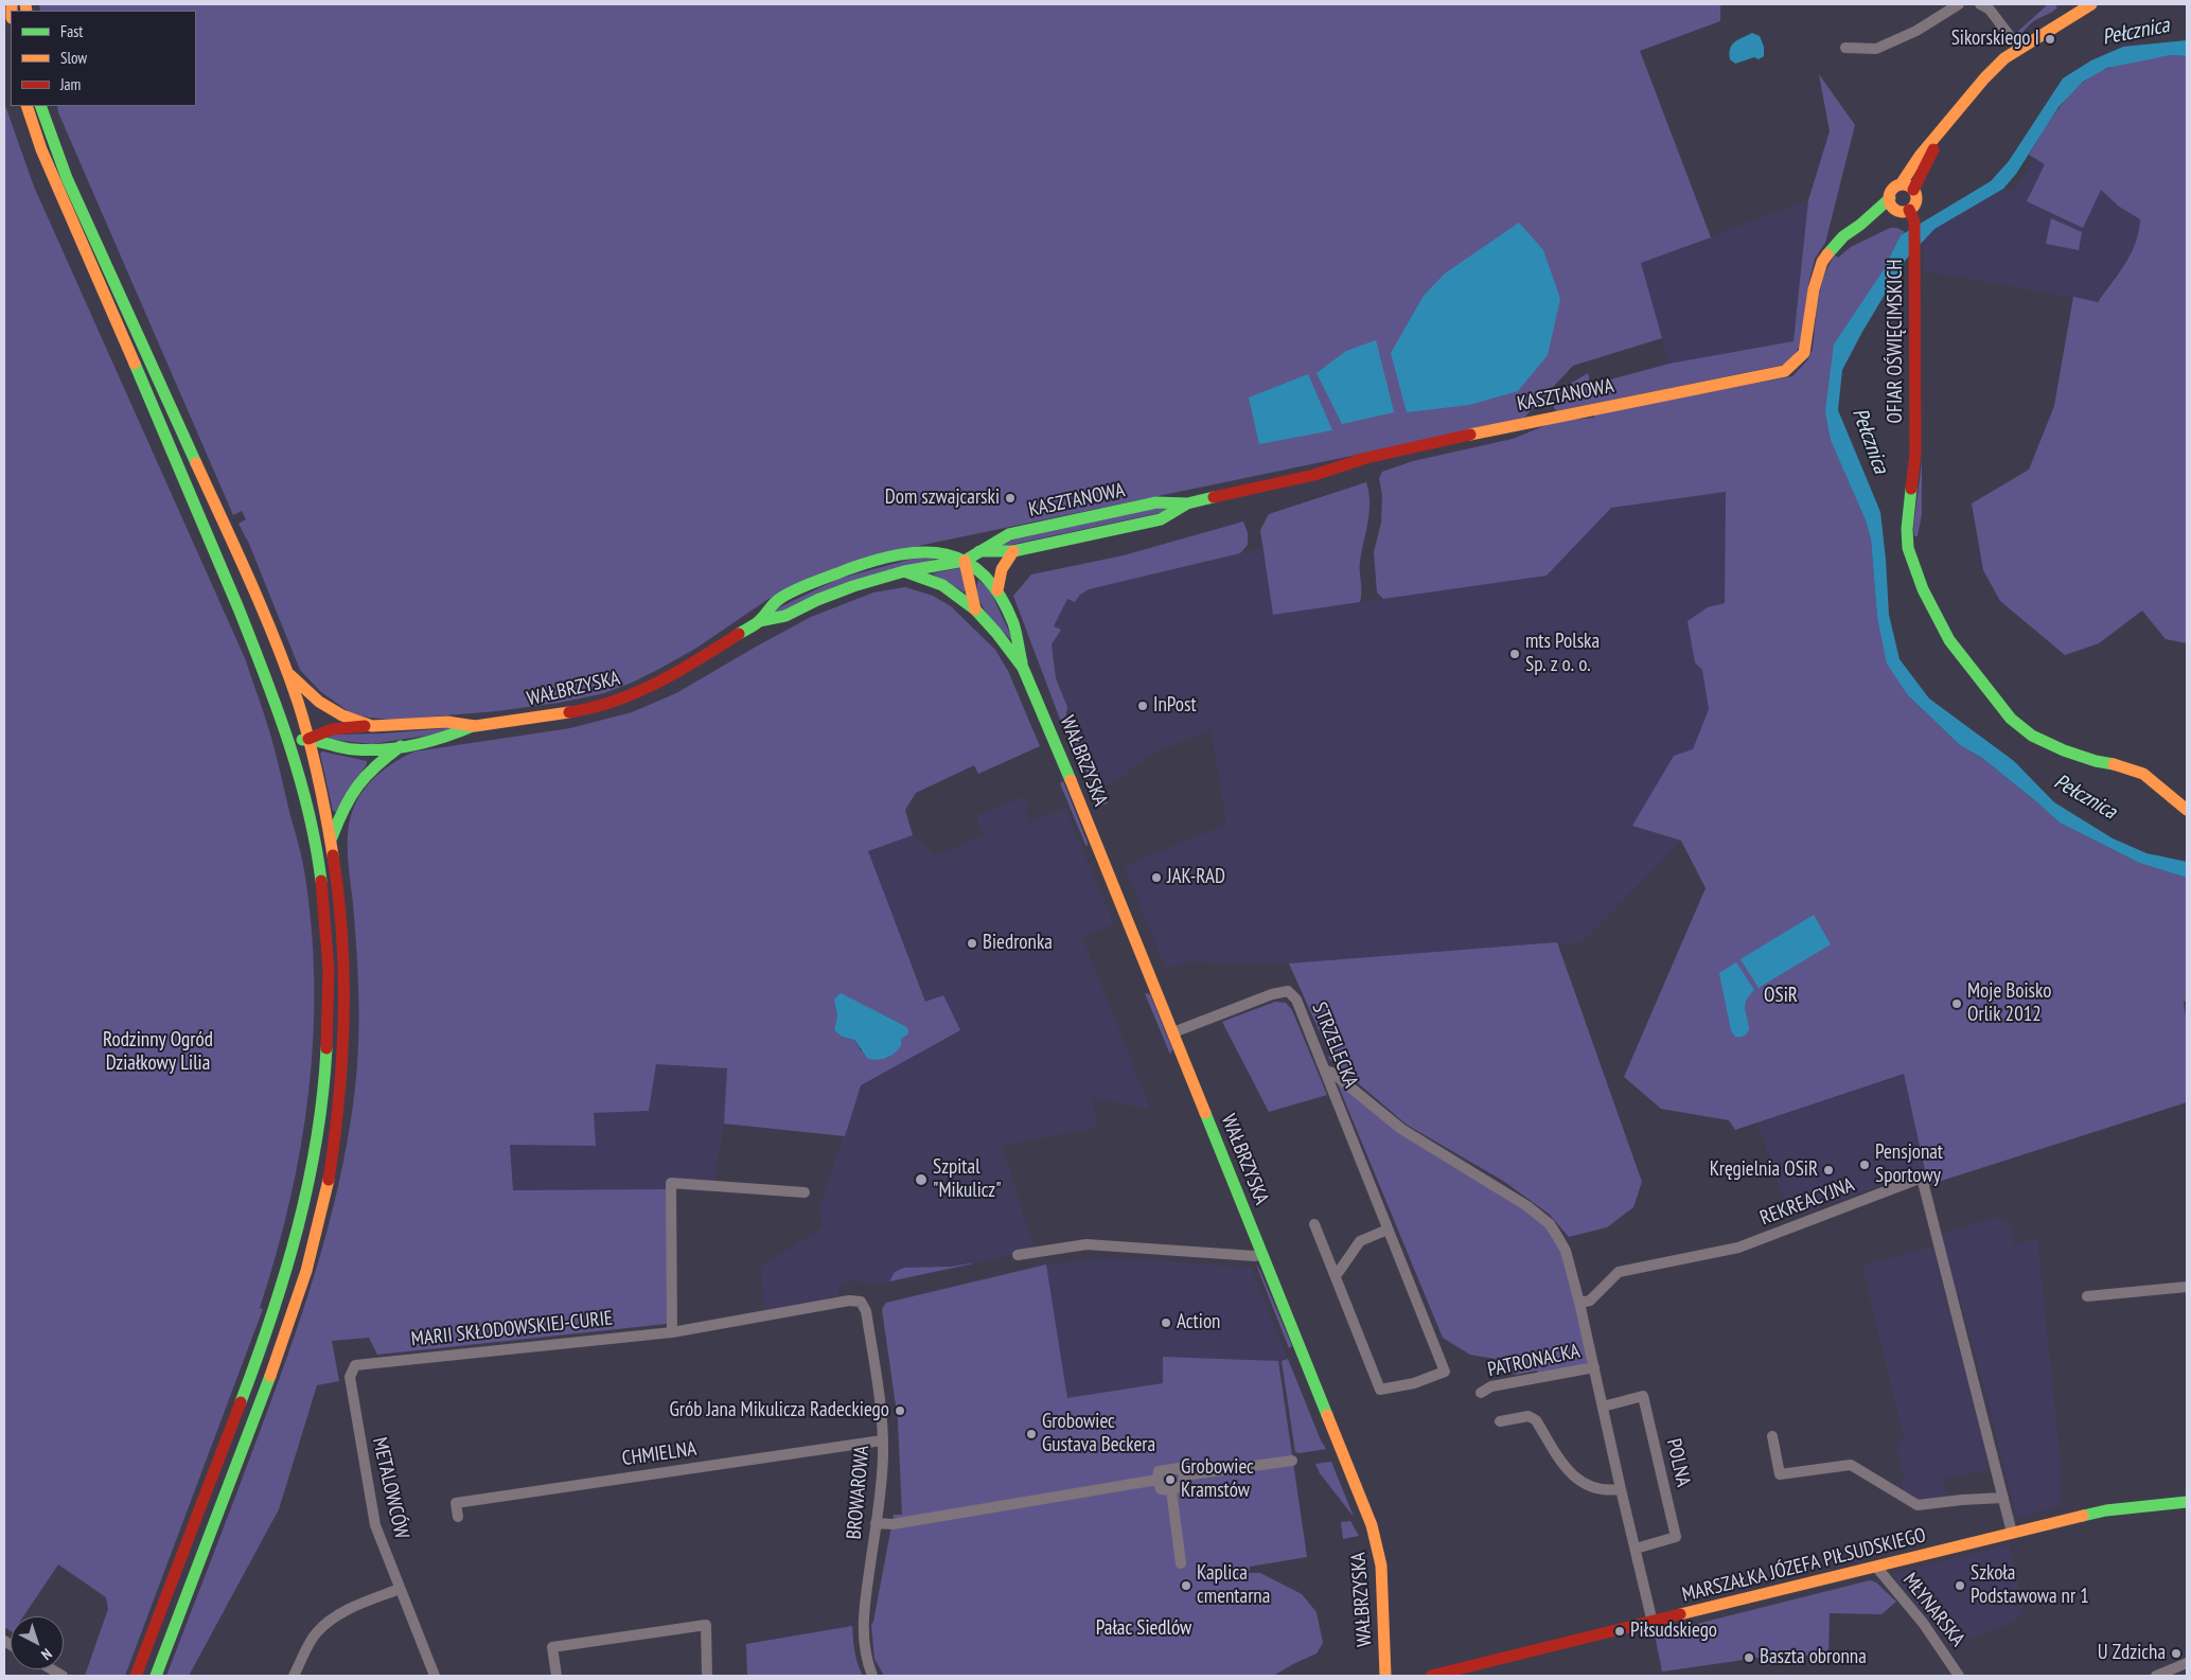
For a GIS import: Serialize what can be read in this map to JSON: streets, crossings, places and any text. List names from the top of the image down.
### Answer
{
  "streets": {
    "main road": [
      "OFIAR OŚWIĘCIMSKICH",
      "KASZTANOWA",
      "WAŁBRZYSKA",
      "MARSZAŁKA JÓZEFA PIŁSUDSKIEGO"
    ],
    "street": [
      "STRZELECKA",
      "REKREACYJNA",
      "MARII SKŁODOWSKIEJ-CURIE",
      "PATRONACKA",
      "CHMIELNA",
      "POLNA",
      "METALOWCÓW",
      "BROWAROWA",
      "MŁYNARSKA"
    ]
  },
  "crossings": [
    ["OFIAR OŚWIĘCIMSKICH", "KASZTANOWA"],
    ["KASZTANOWA", "WAŁBRZYSKA"],
    ["WAŁBRZYSKA", "STRZELECKA"],
    ["REKREACYJNA", "MARSZAŁKA JÓZEFA PIŁSUDSKIEGO"],
    ["MARII SKŁODOWSKIEJ-CURIE", "METALOWCÓW"],
    ["MARII SKŁODOWSKIEJ-CURIE", "BROWAROWA"],
    ["CHMIELNA", "BROWAROWA"],
    ["MARSZAŁKA JÓZEFA PIŁSUDSKIEGO", "MŁYNARSKA"]
  ],
  "water": ["Pełcznica"],
  "parks": ["OSiR", "Rodzinny Ogród Działkowy Lilia", "Pałac Siedlów"],
  "places": [
    "Sikorskiego I",
    "Dom szwajcarski",
    "mts Polska Sp. z o. o.",
    "InPost",
    "JAK-RAD",
    "Biedronka",
    "Moje Boisko Orlik 2012",
    "Pensjonat Sportowy",
    "Kręgielnia OSiR",
    "Szpital \"Mikulicz\"",
    "Action",
    "Grób Jana Mikulicza Radeckiego",
    "Grobowiec Gustava Beckera",
    "Grobowiec Kramstów",
    "Kaplica cmentarna",
    "Szkoła Podstawowa nr 1",
    "Piłsudskiego",
    "U Zdzicha",
    "Baszta obronna"
  ],
  "legend": ["Fast", "Slow", "Jam"],
  "north": "bottom right"
}
